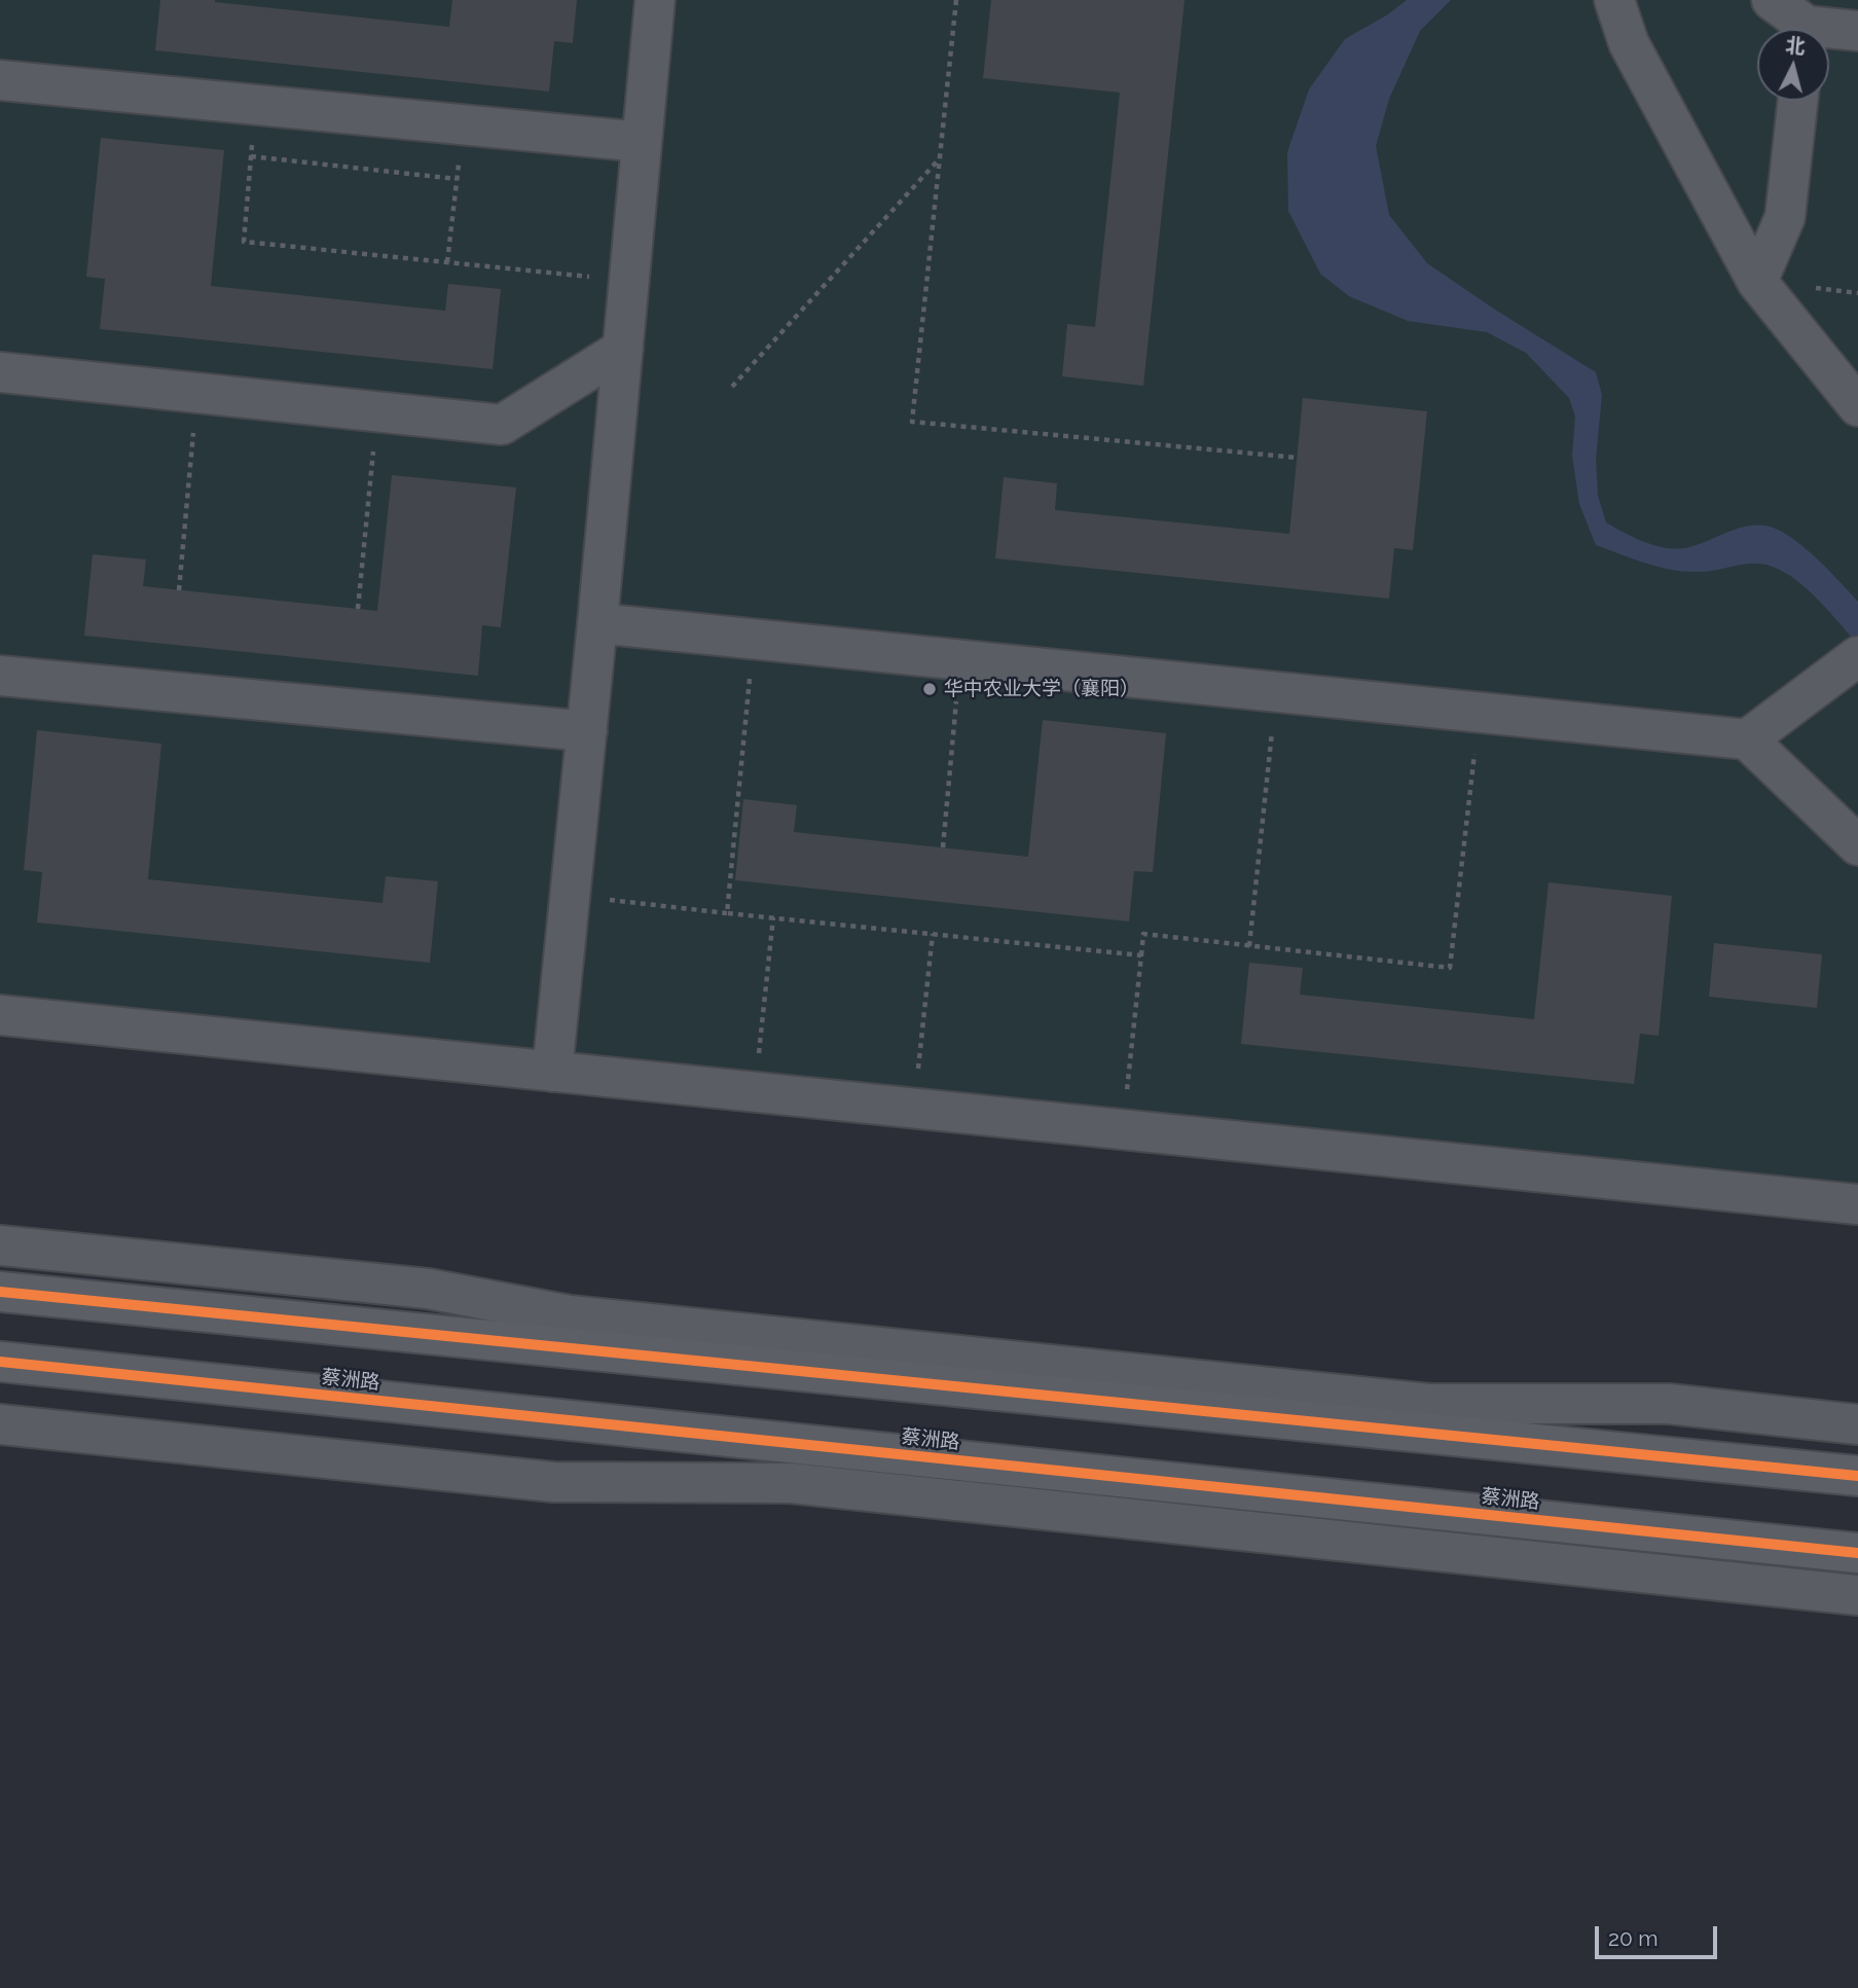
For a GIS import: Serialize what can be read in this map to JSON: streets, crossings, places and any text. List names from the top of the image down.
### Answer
{
  "streets": {
    "main road": ["蔡洲路"]
  },
  "places": ["华中农业大学（襄阳）"],
  "scale_bar": "20 m",
  "north": "top"
}
